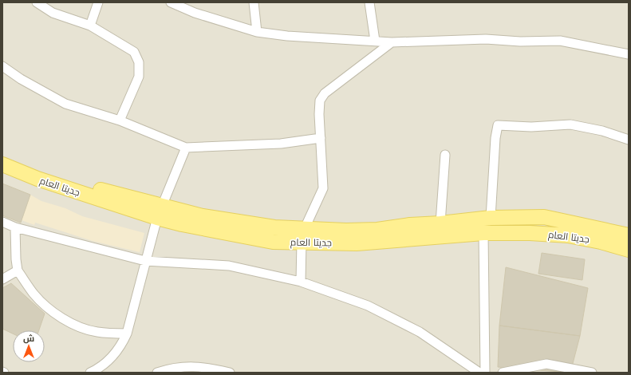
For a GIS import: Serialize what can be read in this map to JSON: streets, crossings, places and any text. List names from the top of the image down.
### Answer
{
  "streets": {
    "main road": ["جديتا العام"]
  },
  "north": "top"
}
